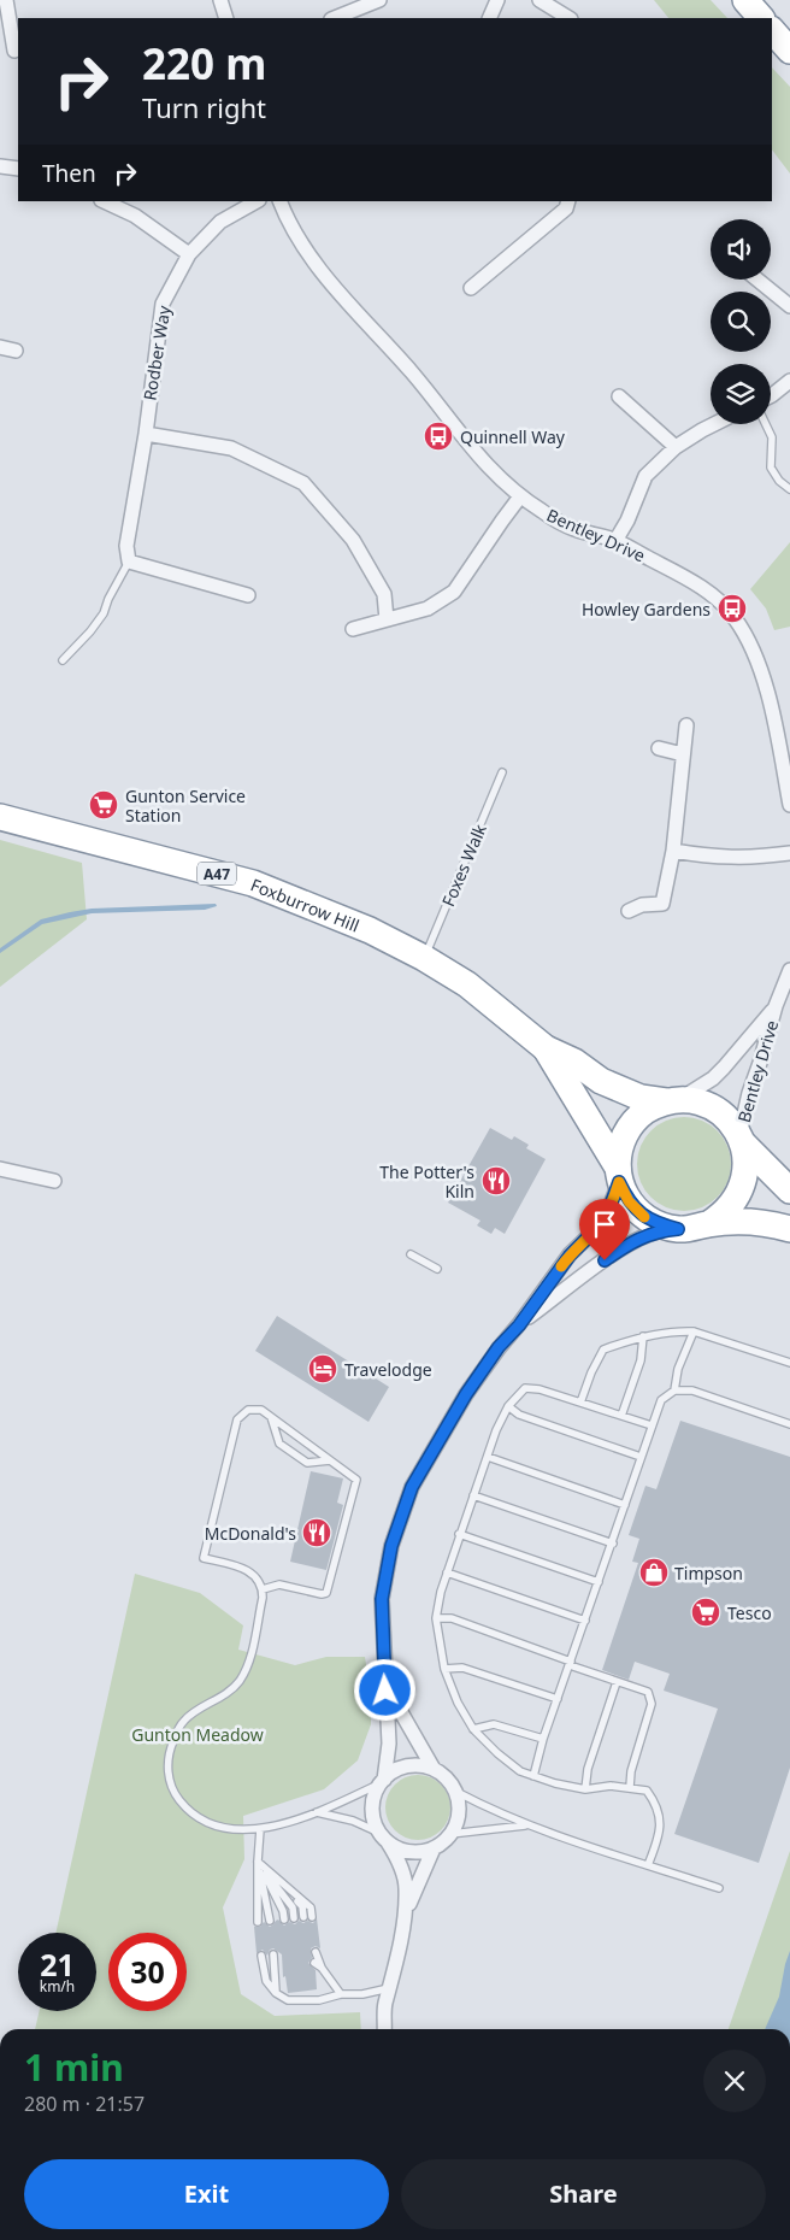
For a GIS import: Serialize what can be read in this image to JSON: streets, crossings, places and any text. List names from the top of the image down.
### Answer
{
  "streets": {
    "highway": ["A47", "Foxburrow Hill"],
    "street": ["Rodber Way", "Bentley Drive"],
    "lane": ["Foxes Walk"]
  },
  "crossings": [
    ["Bentley Drive", "Foxburrow Hill"],
    ["Foxes Walk", "Foxburrow Hill"]
  ],
  "parks": ["Gunton Meadow"],
  "places": {
    "bus stop": ["Quinnell Way", "Howley Gardens"],
    "supermarket": ["Gunton Service Station", "Tesco"],
    "restaurant": ["The Potter's Kiln", "McDonald's"],
    "hotel": ["Travelodge"],
    "shop": ["Timpson"]
  },
  "page": {
    "turn": ["220 m", "Turn right"],
    "then": "Then",
    "speed": "21 km/h",
    "limit": "30",
    "heading": ["1 min", "280 m · 21:57"],
    "buttons": ["Exit", "Share"]
  }
}
